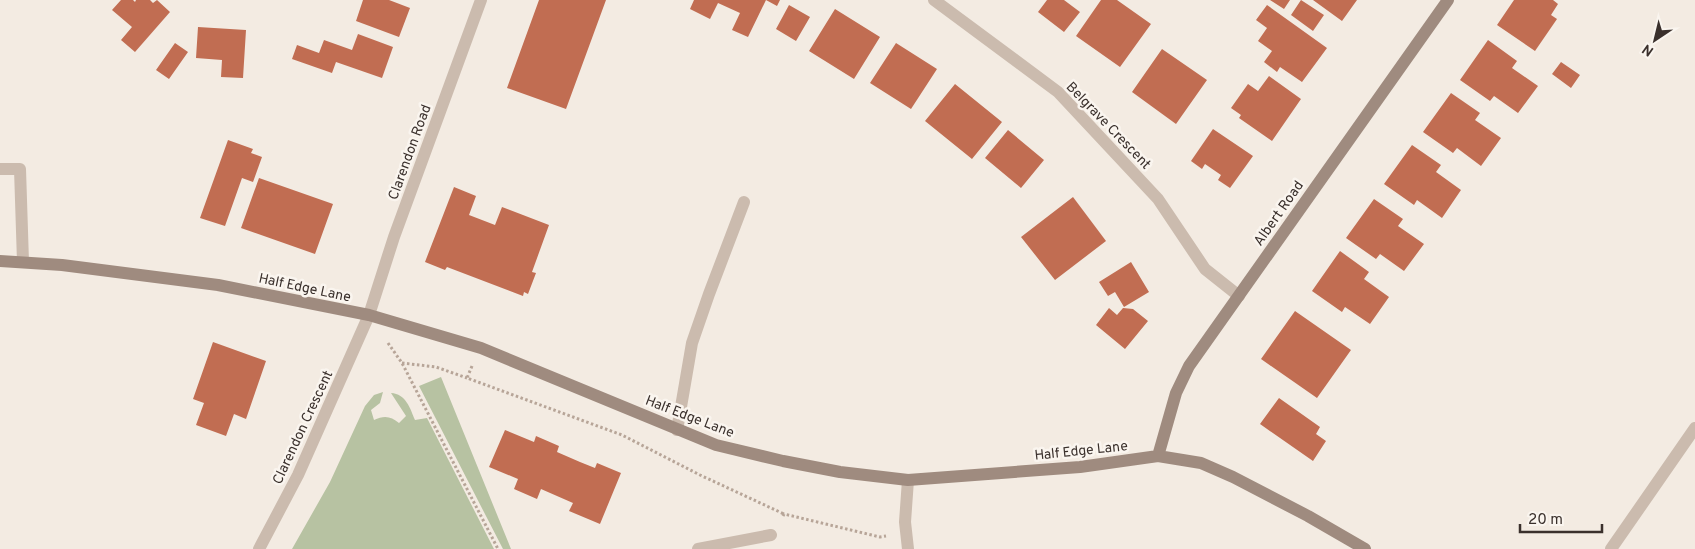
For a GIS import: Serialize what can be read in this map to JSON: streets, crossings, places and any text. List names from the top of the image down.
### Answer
{
  "streets": {
    "main road": ["Albert Road", "Half Edge Lane"],
    "street": ["Belgrave Crescent", "Clarendon Road", "Clarendon Crescent"]
  },
  "crossings": [
    ["Belgrave Crescent", "Albert Road"],
    ["Clarendon Road", "Half Edge Lane"],
    ["Clarendon Road", "Clarendon Crescent"],
    ["Albert Road", "Half Edge Lane"],
    ["Half Edge Lane", "Clarendon Crescent"]
  ],
  "scale_bar": "20 m",
  "north": "bottom left"
}
